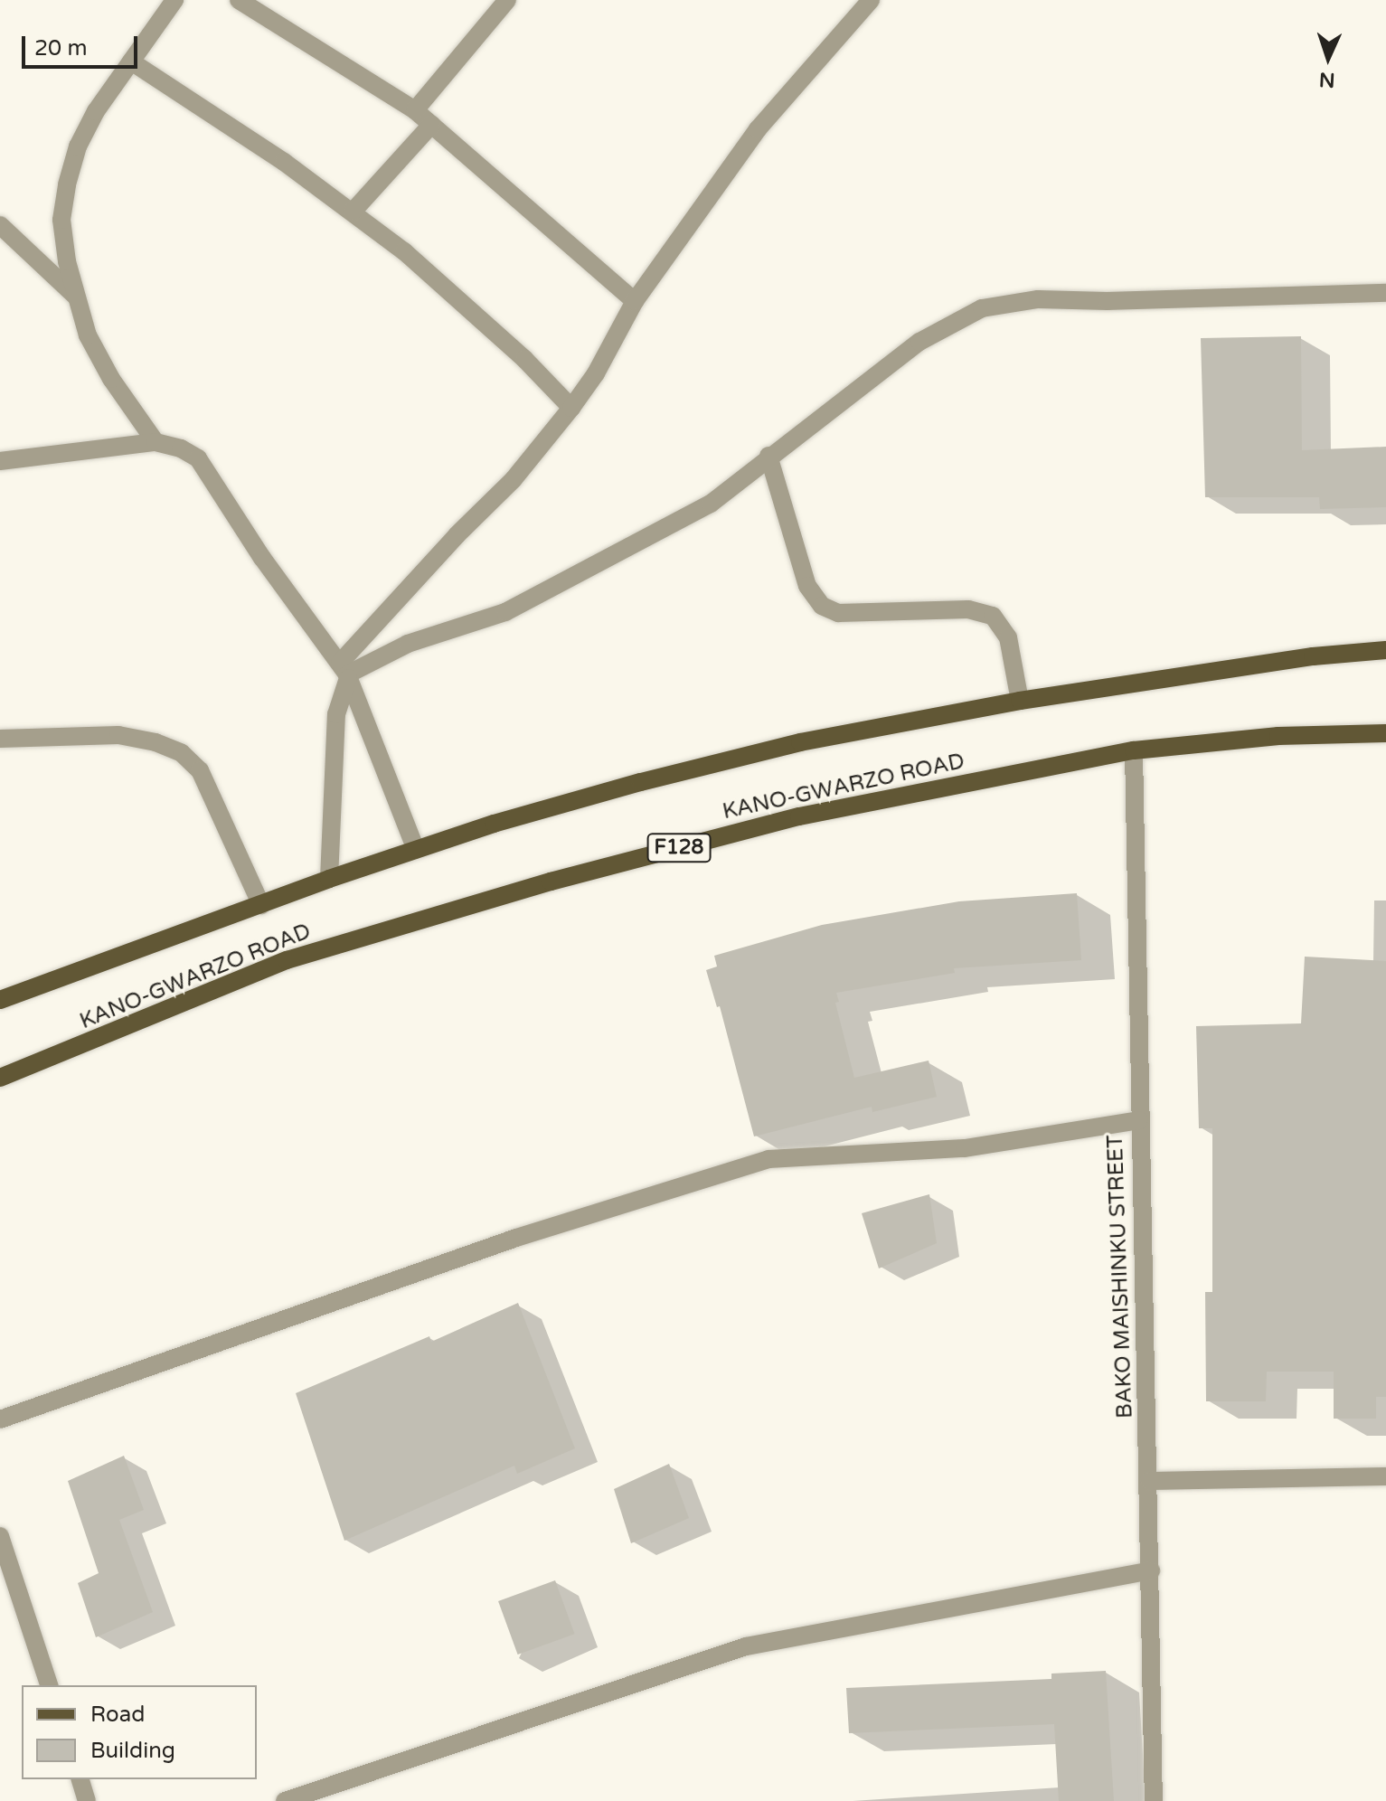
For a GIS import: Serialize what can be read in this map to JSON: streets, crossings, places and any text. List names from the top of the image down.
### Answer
{
  "streets": {
    "main road": ["KANO-GWARZO ROAD", "F128"],
    "street": ["BAKO MAISHINKU STREET"]
  },
  "crossings": [
    ["KANO-GWARZO ROAD", "BAKO MAISHINKU STREET"]
  ],
  "legend": ["Road", "Building"],
  "scale_bar": "20 m",
  "north": "bottom"
}
